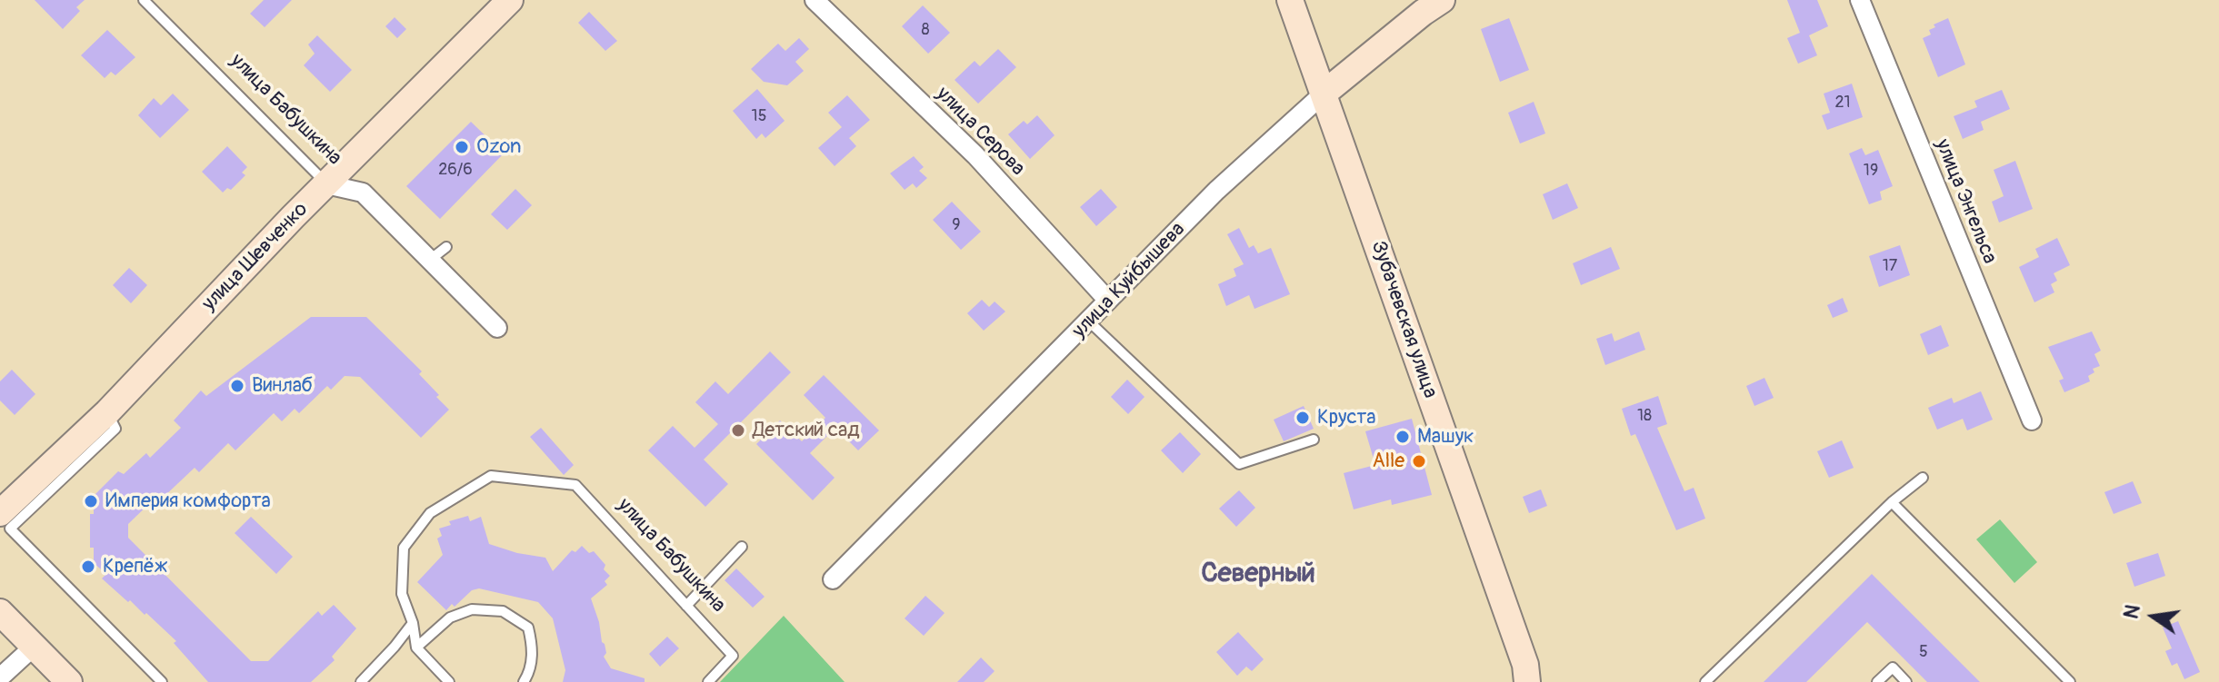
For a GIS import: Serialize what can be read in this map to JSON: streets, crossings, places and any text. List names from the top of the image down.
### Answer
{
  "streets": {
    "street": [
      "улица Бабушкина",
      "улица Серова",
      "улица Энгельса",
      "улица Шевченко",
      "улица Куйбышева",
      "Зубачевская улица"
    ]
  },
  "crossings": [
    ["улица Бабушкина", "улица Шевченко"],
    ["улица Серова", "улица Куйбышева"],
    ["улица Куйбышева", "Зубачевская улица"]
  ],
  "districts": ["Северный"],
  "places": [
    "Ozon",
    "Винлаб",
    "Круста",
    "Детский сад",
    "Машук",
    "Alle",
    "Империя комфорта",
    "Крепёж"
  ],
  "house_numbers": [
    "8",
    "21",
    "15",
    "26/6",
    "19",
    "9",
    "17",
    "18",
    "5"
  ],
  "north": "left"
}
